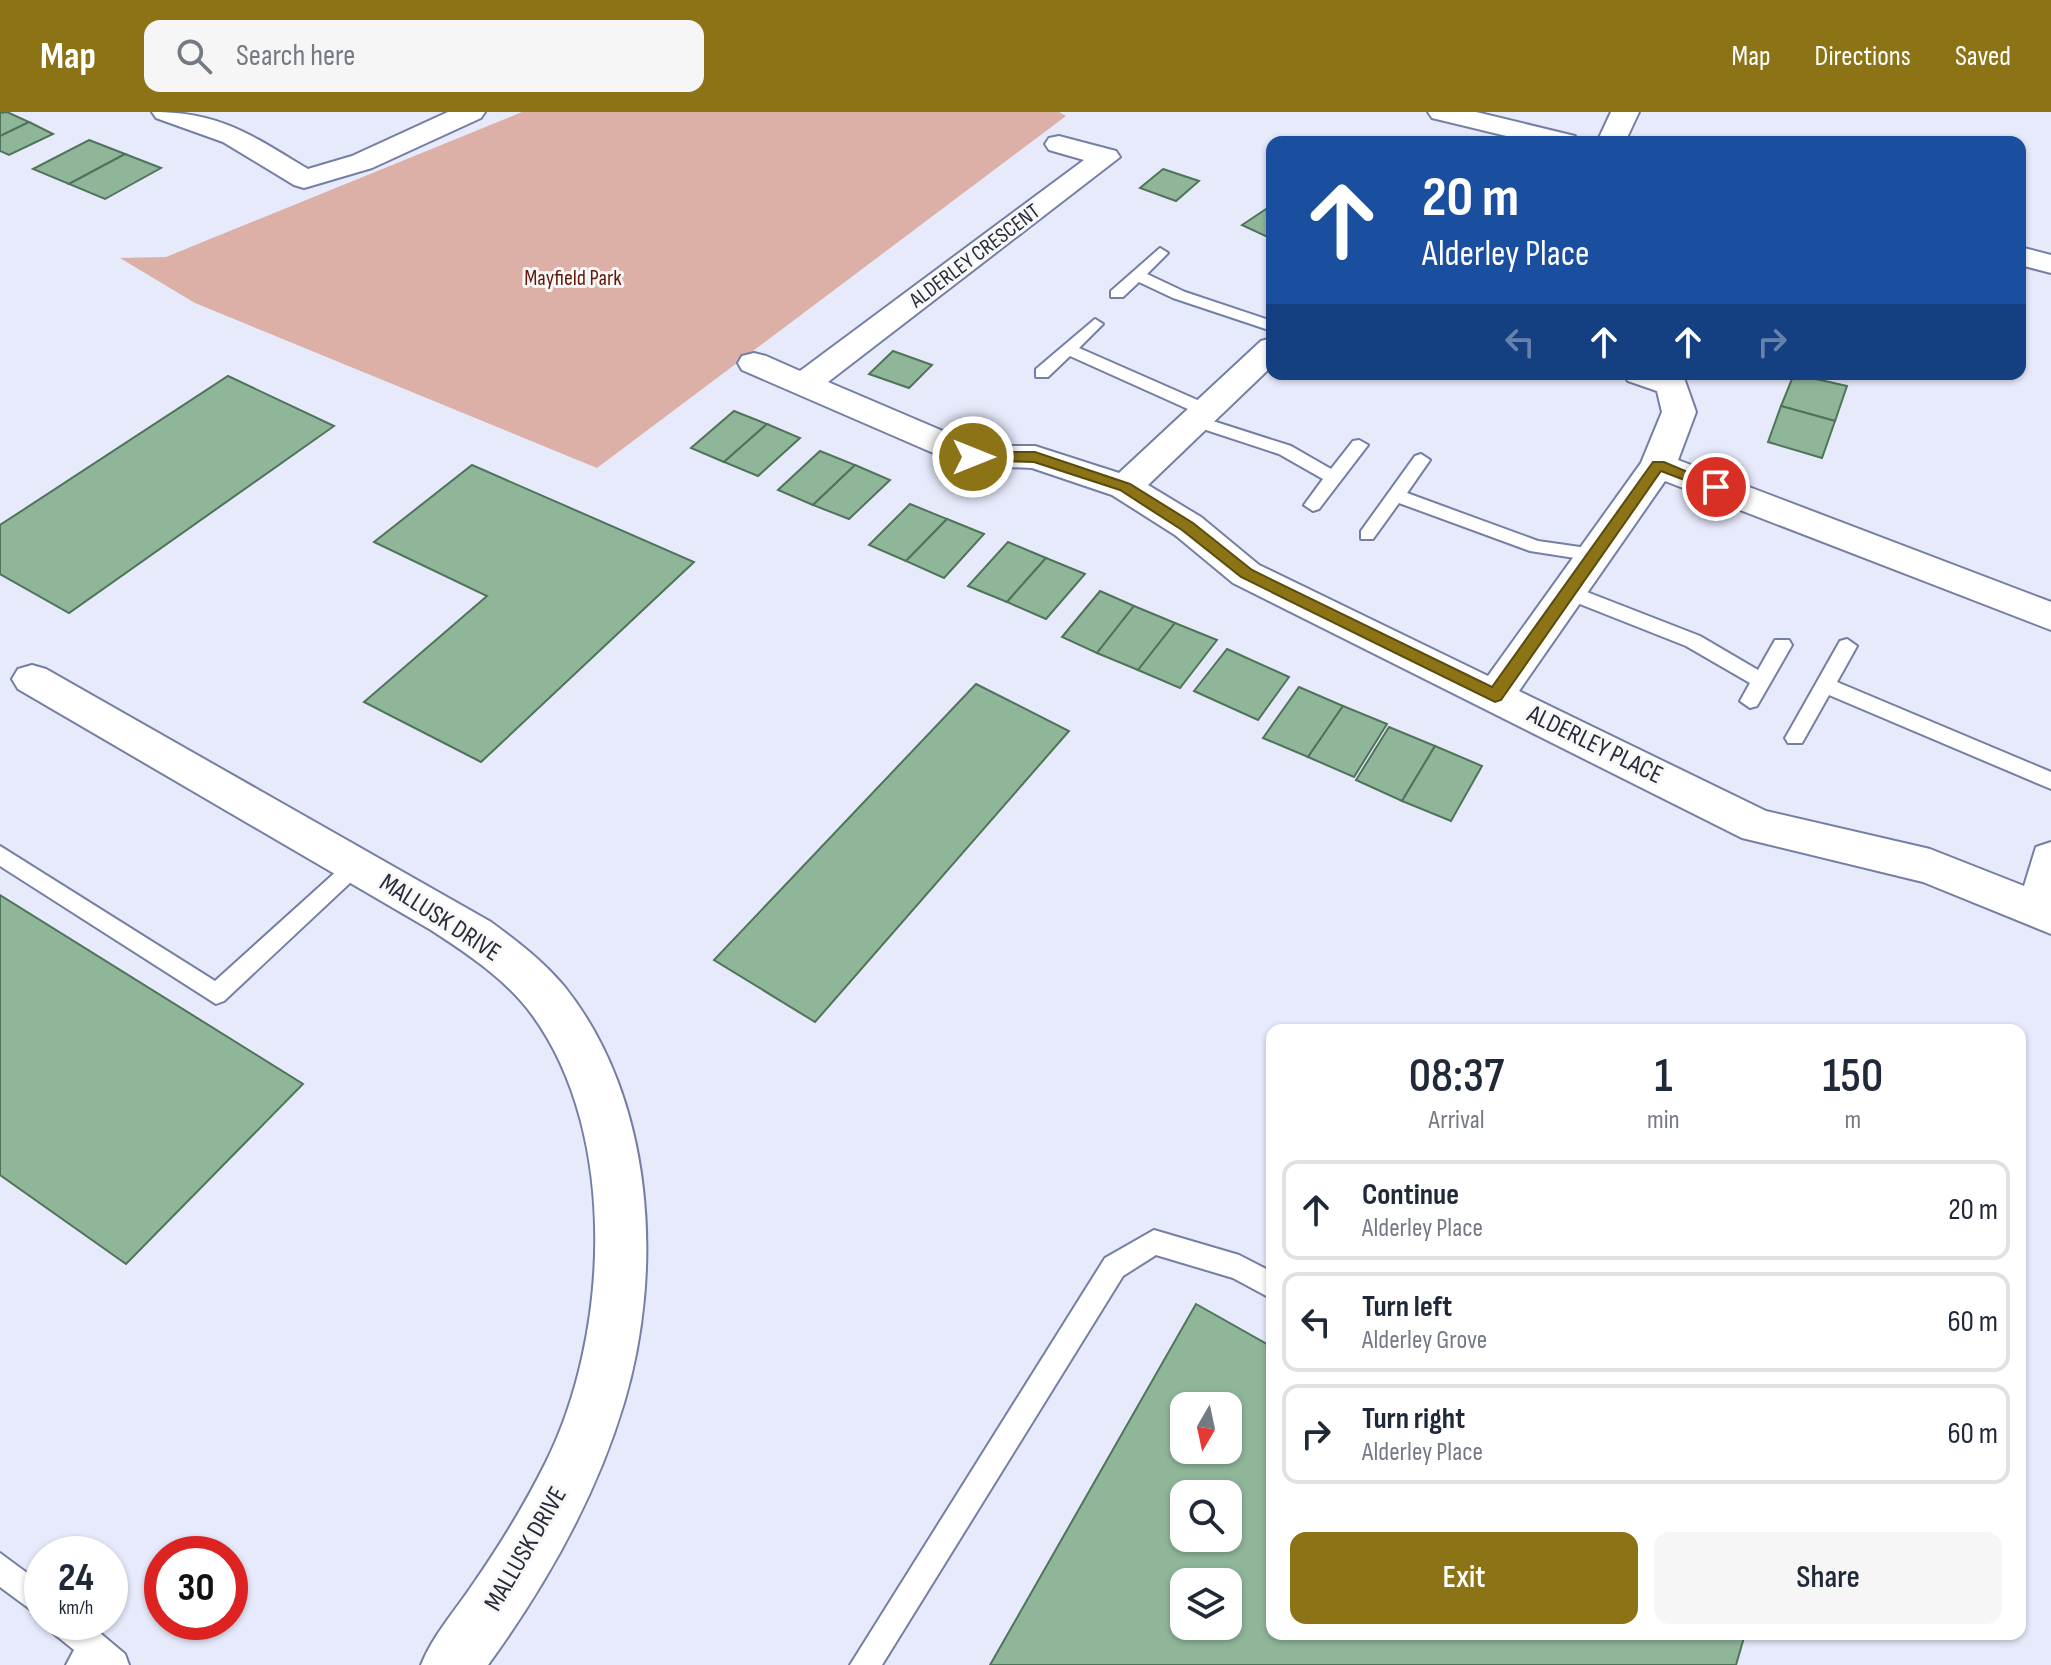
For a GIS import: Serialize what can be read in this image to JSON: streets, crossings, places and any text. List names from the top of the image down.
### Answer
{
  "streets": {
    "street": ["ALDERLEY CRESCENT", "ALDERLEY PLACE", "MALLUSK DRIVE"]
  },
  "crossings": [
    ["ALDERLEY CRESCENT", "ALDERLEY PLACE"]
  ],
  "parks": ["Mayfield Park"],
  "north": "bottom",
  "page": {
    "header": "Map",
    "search": "Search here",
    "nav": ["Map", "Directions", "Saved"],
    "turn": ["20 m", "Alderley Place"],
    "eta": [
      "08:37",
      "Arrival",
      "1",
      "min",
      "150",
      "m"
    ],
    "list": [
      {
        "name": "Continue",
        "note": "Alderley Place",
        "value": "20 m"
      },
      {
        "name": "Turn left",
        "note": "Alderley Grove",
        "value": "60 m"
      },
      {
        "name": "Turn right",
        "note": "Alderley Place",
        "value": "60 m"
      }
    ],
    "buttons": ["Exit", "Share"],
    "speed": "24 km/h",
    "limit": "30"
  }
}
